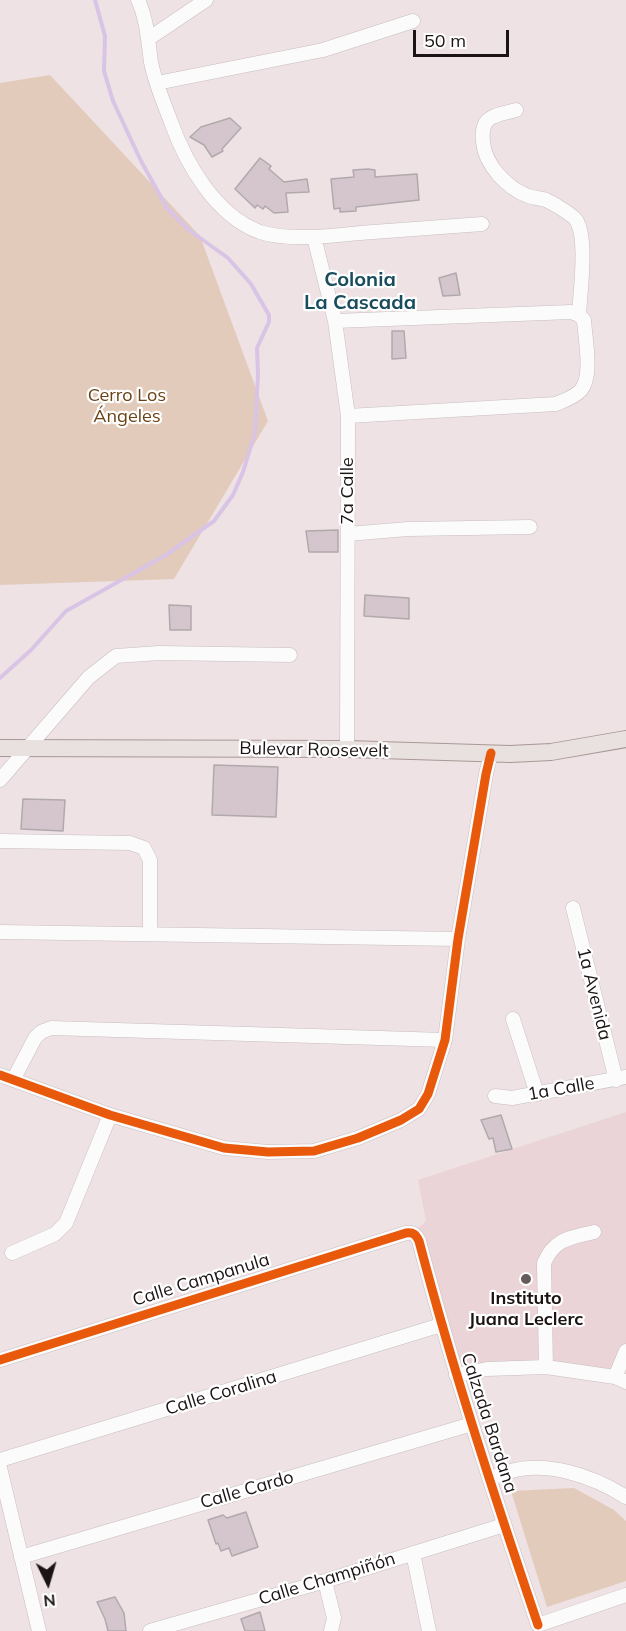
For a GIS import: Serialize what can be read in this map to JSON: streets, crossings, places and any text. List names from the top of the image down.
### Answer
{
  "streets": {
    "main road": ["Bulevar Roosevelt"],
    "street": [
      "7a Calle",
      "1a Avenida",
      "1a Calle",
      "Calle Campanula",
      "Calle Coralina",
      "Calzada Bardana",
      "Calle Cardo",
      "Calle Champiñón"
    ]
  },
  "crossings": [
    ["7a Calle", "Bulevar Roosevelt"],
    ["1a Avenida", "1a Calle"],
    ["Calle Campanula", "Calzada Bardana"],
    ["Calle Coralina", "Calzada Bardana"],
    ["Calzada Bardana", "Calle Cardo"],
    ["Calzada Bardana", "Calle Champiñón"]
  ],
  "districts": ["Colonia La Cascada"],
  "parks": ["Cerro Los Ángeles"],
  "places": ["Instituto Juana Leclerc"],
  "scale_bar": "50 m",
  "north": "bottom"
}
